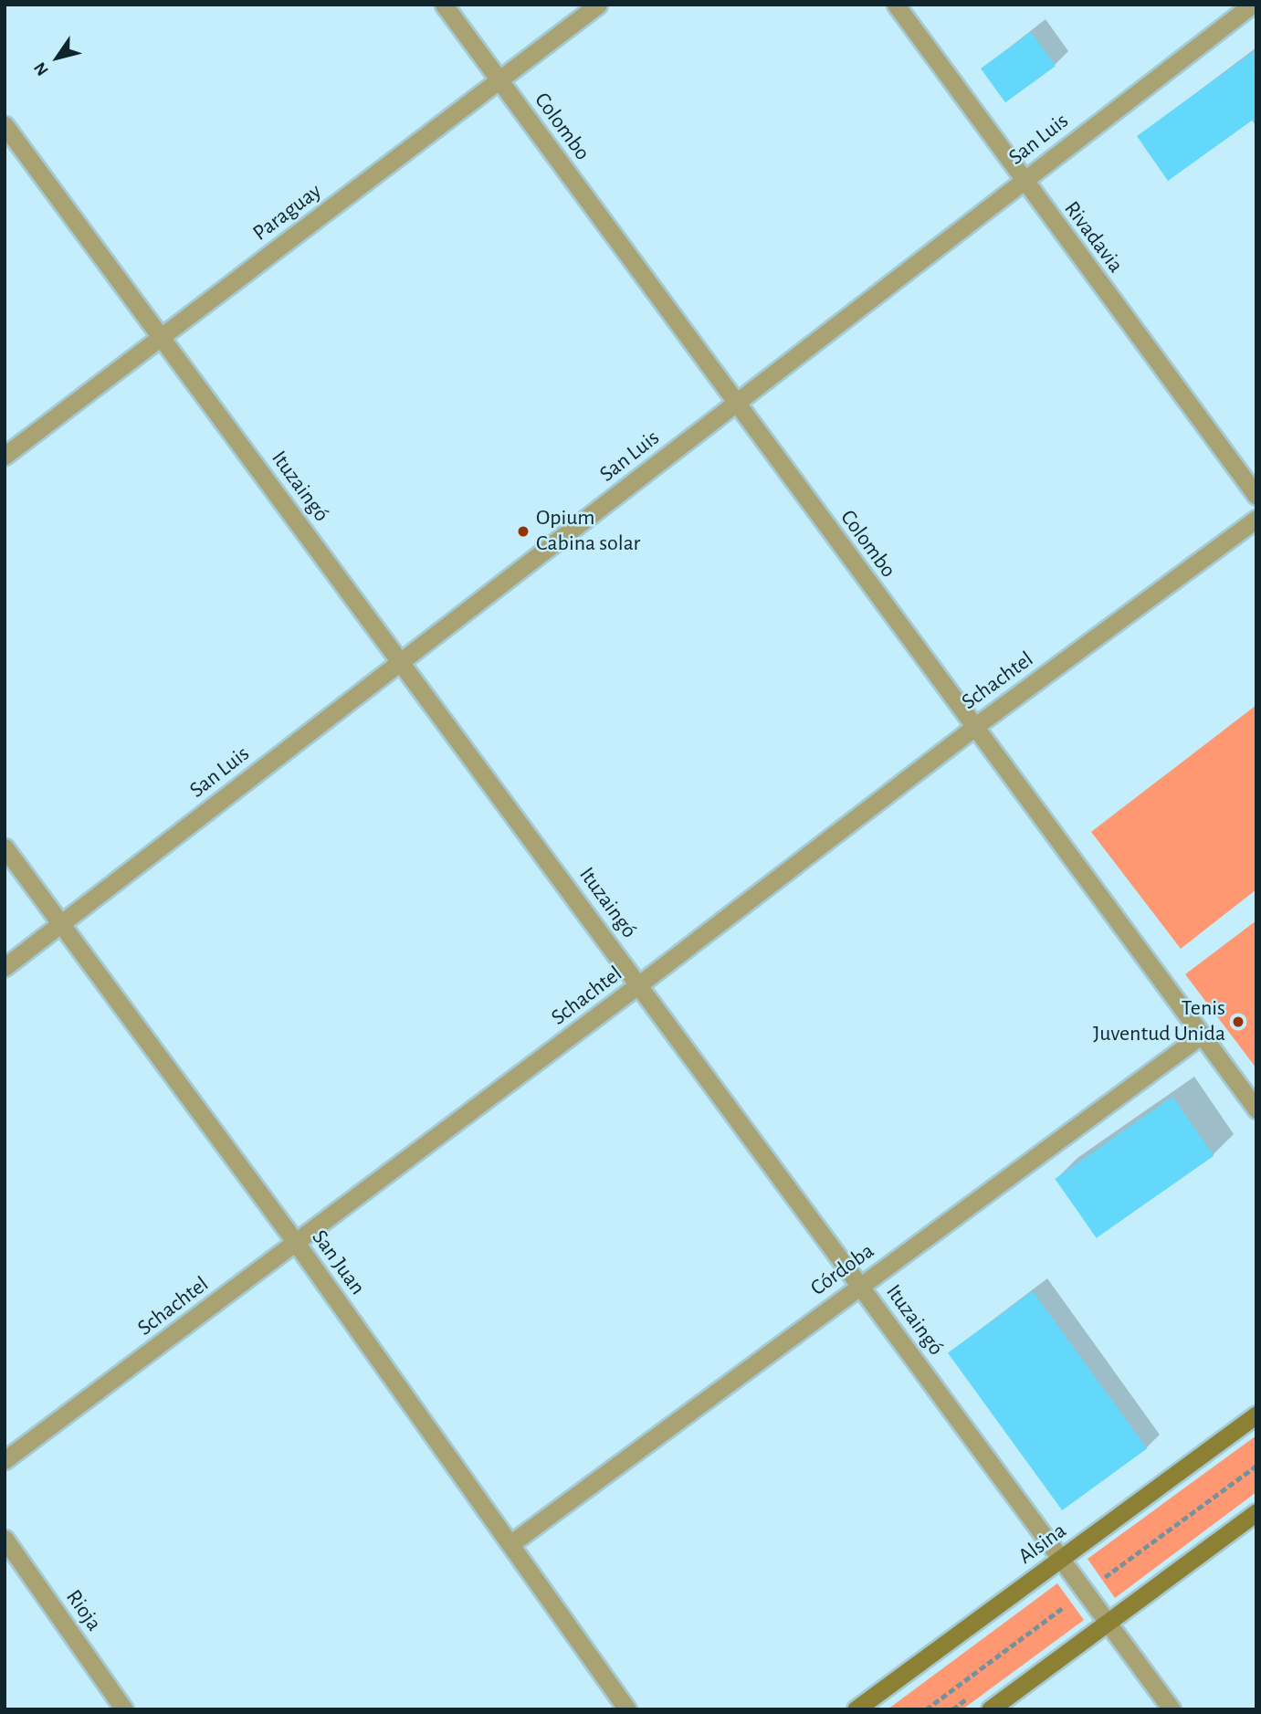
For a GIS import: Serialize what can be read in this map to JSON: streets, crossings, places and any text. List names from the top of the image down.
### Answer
{
  "streets": {
    "main road": ["Alsina"],
    "street": [
      "Colombo",
      "San Luis",
      "Paraguay",
      "Rivadavia",
      "Ituzaingó",
      "Schachtel",
      "San Juan",
      "Córdoba",
      "Rioja"
    ]
  },
  "crossings": [
    ["Colombo", "San Luis"],
    ["Colombo", "Paraguay"],
    ["Colombo", "Schachtel"],
    ["Colombo", "Córdoba"],
    ["San Luis", "Rivadavia"],
    ["San Luis", "Ituzaingó"],
    ["San Luis", "San Juan"],
    ["Paraguay", "Ituzaingó"],
    ["Ituzaingó", "Schachtel"],
    ["Ituzaingó", "Córdoba"],
    ["Ituzaingó", "Alsina"],
    ["Schachtel", "San Juan"],
    ["San Juan", "Córdoba"]
  ],
  "places": ["Opium Cabina solar", "Tenis Juventud Unida"],
  "north": "bottom left"
}
